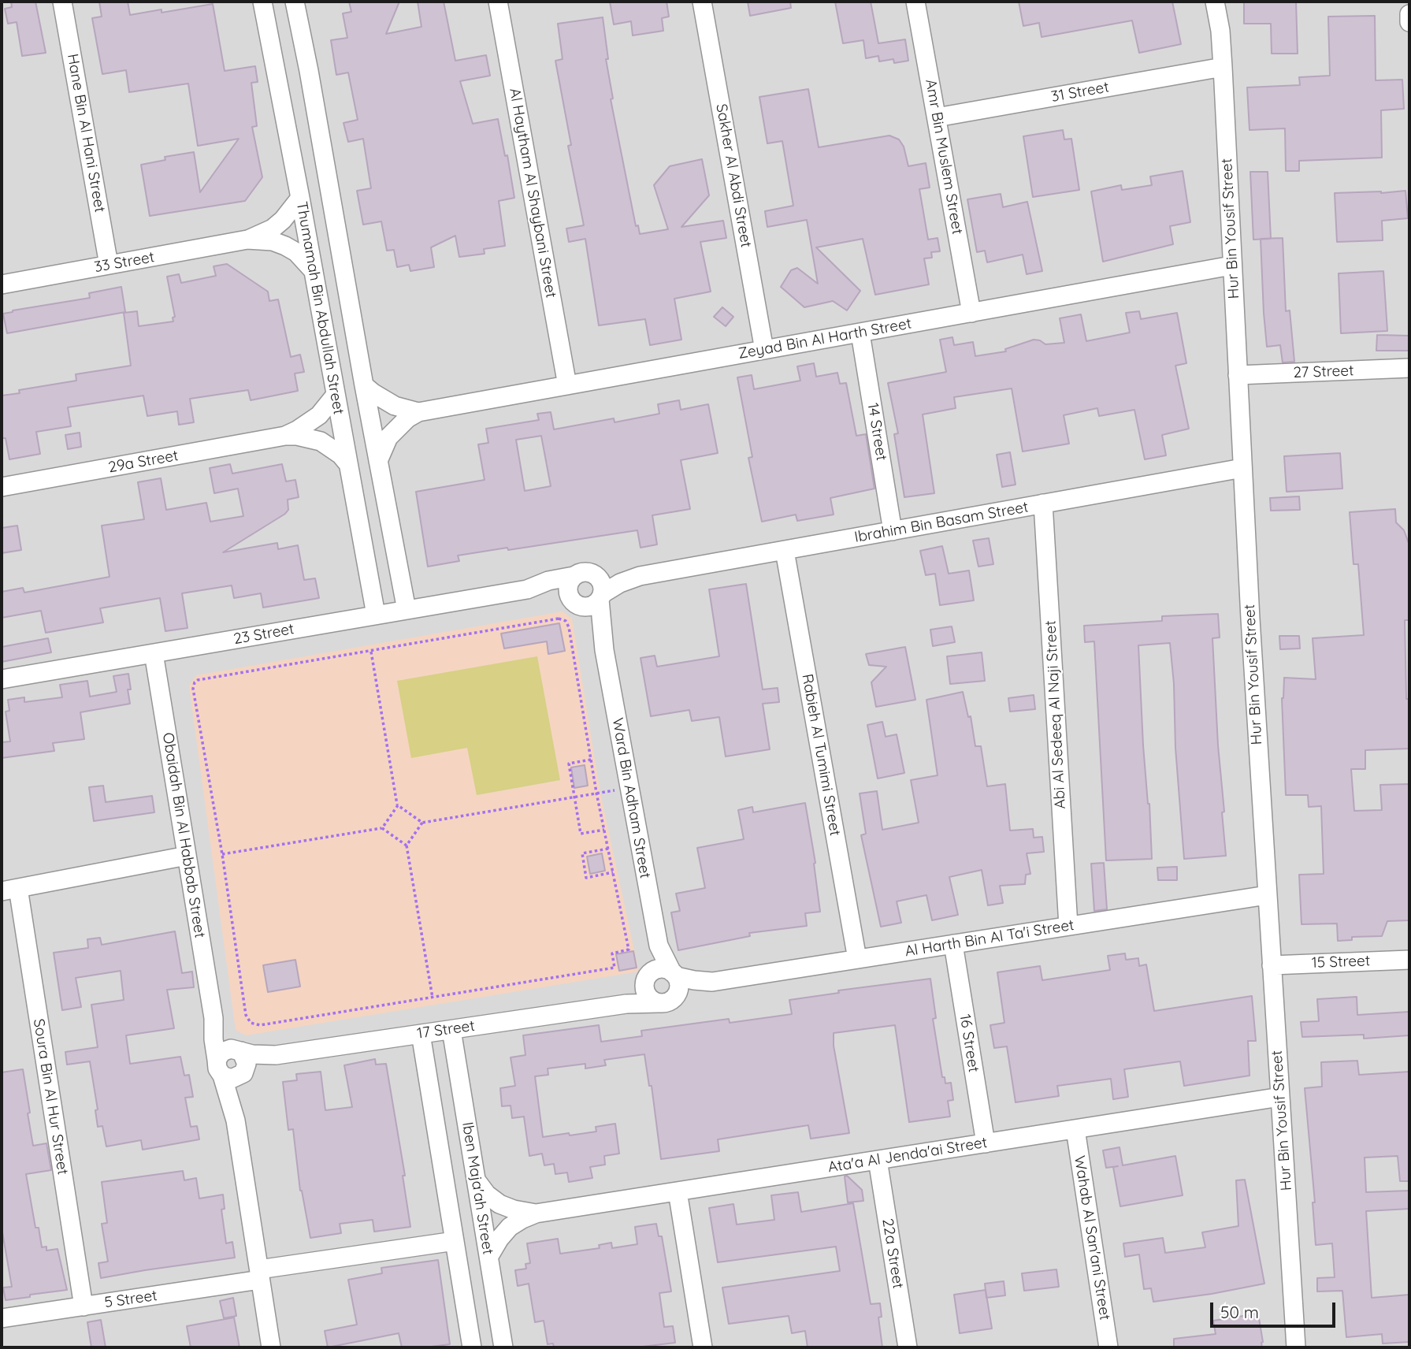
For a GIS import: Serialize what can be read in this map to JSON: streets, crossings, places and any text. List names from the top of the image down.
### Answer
{
  "streets": {
    "street": [
      "31 Street",
      "Hane Bin Al Hani Street",
      "Amr Bin Muslem Street",
      "Sakher Al Abdi Street",
      "Al Haytham Al Shaybani Street",
      "Hur Bin Yousif Street",
      "33 Street",
      "Thumamah Bin Abdullah Street",
      "Zeyad Bin Al Harth Street",
      "27 Street",
      "14 Street",
      "29a Street",
      "Ibrahim Bin Basam Street",
      "23 Street",
      "Abi Al Sedeeq Al Naji Street",
      "Rabieh Al Tumimi Street",
      "Ward Bin Adham Street",
      "Obaidah Bin Al Habbab Street",
      "Al Harth Bin Al Ta'i Street",
      "15 Street",
      "17 Street",
      "16 Street",
      "Soura Bin Al Hur Street",
      "Ata'a Al Jenda'ai Street",
      "Iben Maja'ah Street",
      "Wahab Al San'ani Street",
      "22a Street",
      "5 Street"
    ]
  },
  "crossings": [
    ["31 Street", "Amr Bin Muslem Street"],
    ["31 Street", "Hur Bin Yousif Street"],
    ["Hane Bin Al Hani Street", "33 Street"],
    ["Amr Bin Muslem Street", "Zeyad Bin Al Harth Street"],
    ["Sakher Al Abdi Street", "Zeyad Bin Al Harth Street"],
    ["Al Haytham Al Shaybani Street", "Zeyad Bin Al Harth Street"],
    ["Hur Bin Yousif Street", "Zeyad Bin Al Harth Street"],
    ["Hur Bin Yousif Street", "27 Street"],
    ["Hur Bin Yousif Street", "Ibrahim Bin Basam Street"],
    ["Hur Bin Yousif Street", "Al Harth Bin Al Ta'i Street"],
    ["Hur Bin Yousif Street", "15 Street"],
    ["Hur Bin Yousif Street", "Ata'a Al Jenda'ai Street"],
    ["33 Street", "Thumamah Bin Abdullah Street"],
    ["Thumamah Bin Abdullah Street", "Zeyad Bin Al Harth Street"],
    ["Thumamah Bin Abdullah Street", "29a Street"],
    ["Thumamah Bin Abdullah Street", "23 Street"],
    ["Zeyad Bin Al Harth Street", "14 Street"],
    ["14 Street", "Ibrahim Bin Basam Street"],
    ["Ibrahim Bin Basam Street", "23 Street"],
    ["Ibrahim Bin Basam Street", "Abi Al Sedeeq Al Naji Street"],
    ["Ibrahim Bin Basam Street", "Rabieh Al Tumimi Street"],
    ["Ibrahim Bin Basam Street", "Ward Bin Adham Street"],
    ["23 Street", "Ward Bin Adham Street"],
    ["23 Street", "Obaidah Bin Al Habbab Street"],
    ["Abi Al Sedeeq Al Naji Street", "Al Harth Bin Al Ta'i Street"],
    ["Rabieh Al Tumimi Street", "Al Harth Bin Al Ta'i Street"],
    ["Ward Bin Adham Street", "Al Harth Bin Al Ta'i Street"],
    ["Ward Bin Adham Street", "17 Street"],
    ["Obaidah Bin Al Habbab Street", "17 Street"],
    ["Obaidah Bin Al Habbab Street", "5 Street"],
    ["Al Harth Bin Al Ta'i Street", "17 Street"],
    ["Al Harth Bin Al Ta'i Street", "16 Street"],
    ["17 Street", "Iben Maja'ah Street"],
    ["16 Street", "Ata'a Al Jenda'ai Street"],
    ["Soura Bin Al Hur Street", "5 Street"],
    ["Ata'a Al Jenda'ai Street", "Iben Maja'ah Street"],
    ["Ata'a Al Jenda'ai Street", "Wahab Al San'ani Street"],
    ["Ata'a Al Jenda'ai Street", "22a Street"],
    ["Iben Maja'ah Street", "5 Street"]
  ],
  "scale_bar": "50 m"
}
